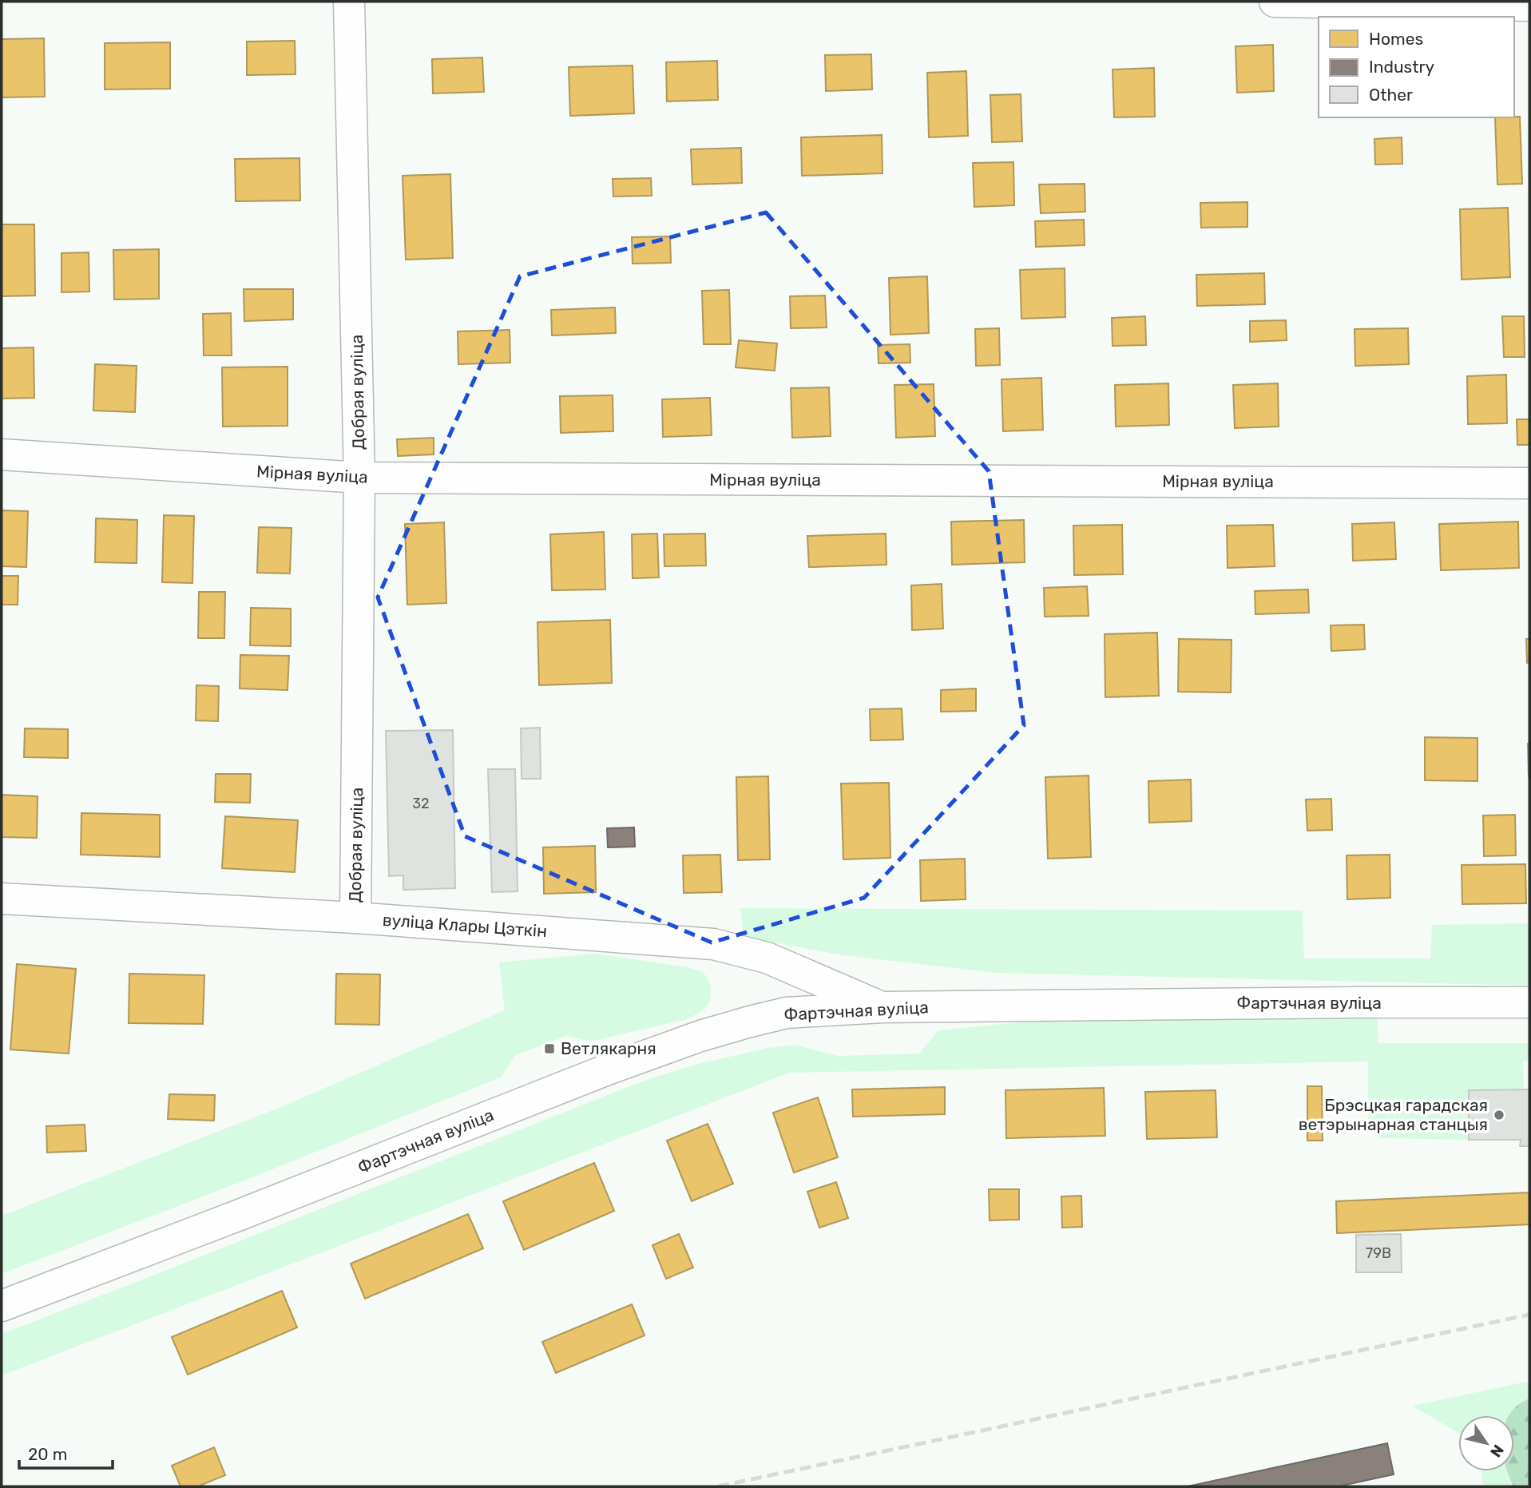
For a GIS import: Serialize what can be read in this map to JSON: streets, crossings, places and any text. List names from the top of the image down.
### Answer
{
  "streets": {
    "street": [
      "Добрая вуліца",
      "Мірная вуліца",
      "вуліца Клары Цэткін",
      "Фартэчная вуліца"
    ]
  },
  "crossings": [
    ["Добрая вуліца", "Мірная вуліца"],
    ["Добрая вуліца", "вуліца Клары Цэткін"],
    ["вуліца Клары Цэткін", "Фартэчная вуліца"]
  ],
  "places": {
    "transit": ["Ветлякарня"],
    "other": ["Брэсцкая гарадская ветэрынарная станцыя"]
  },
  "house_numbers": ["32", "79В"],
  "legend": ["Homes", "Industry", "Other"],
  "scale_bar": "20 m",
  "north": "bottom right"
}
